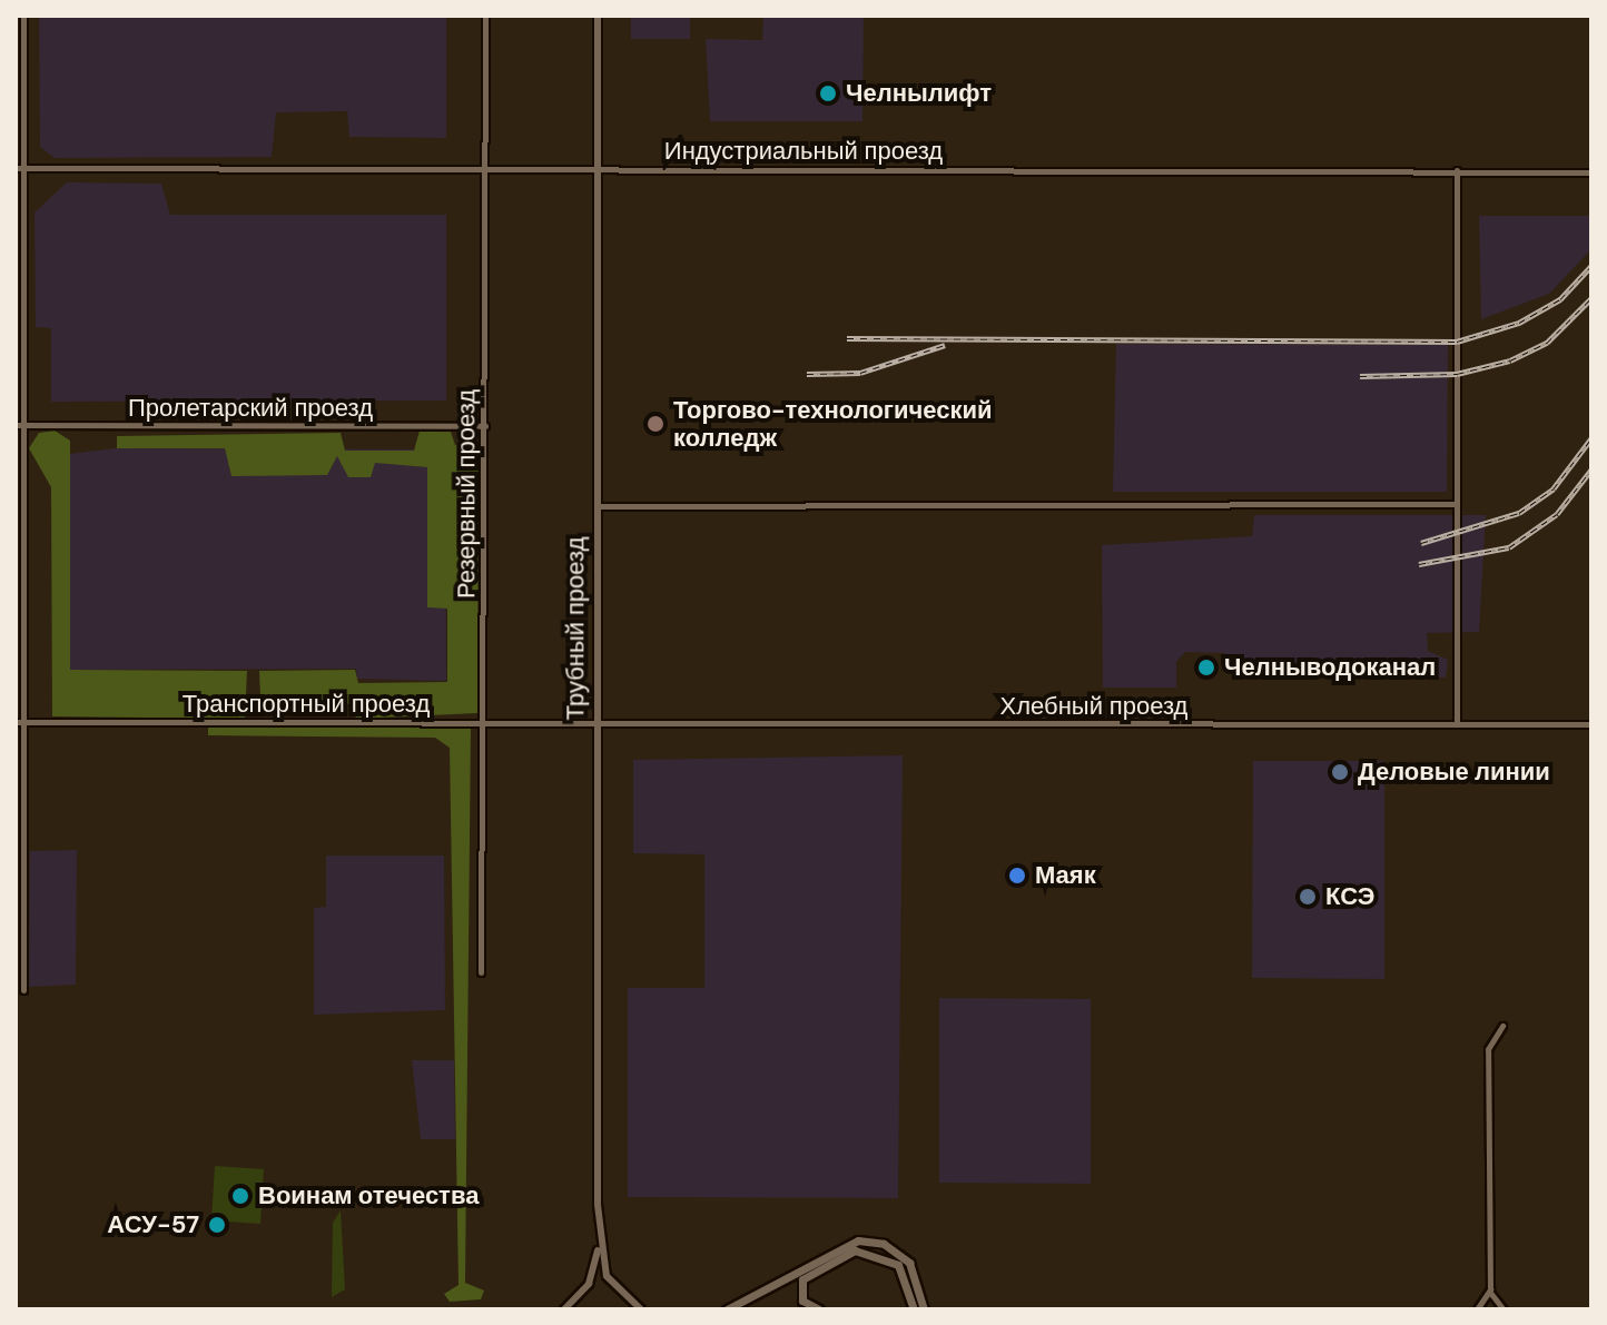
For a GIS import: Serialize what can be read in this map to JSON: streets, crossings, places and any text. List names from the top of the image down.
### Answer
{
  "streets": {
    "street": [
      "Индустриальный проезд",
      "Пролетарский проезд",
      "Резервный проезд",
      "Трубный проезд",
      "Транспортный проезд",
      "Хлебный проезд"
    ]
  },
  "crossings": [
    ["Индустриальный проезд", "Резервный проезд"],
    ["Индустриальный проезд", "Трубный проезд"],
    ["Пролетарский проезд", "Резервный проезд"],
    ["Резервный проезд", "Транспортный проезд"],
    ["Трубный проезд", "Транспортный проезд"],
    ["Трубный проезд", "Хлебный проезд"],
    ["Транспортный проезд", "Хлебный проезд"]
  ],
  "places": [
    "Челнылифт",
    "Торгово-технологический колледж",
    "Челныводоканал",
    "Деловые линии",
    "Маяк",
    "КСЭ",
    "Воинам отечества",
    "АСУ-57"
  ]
}
